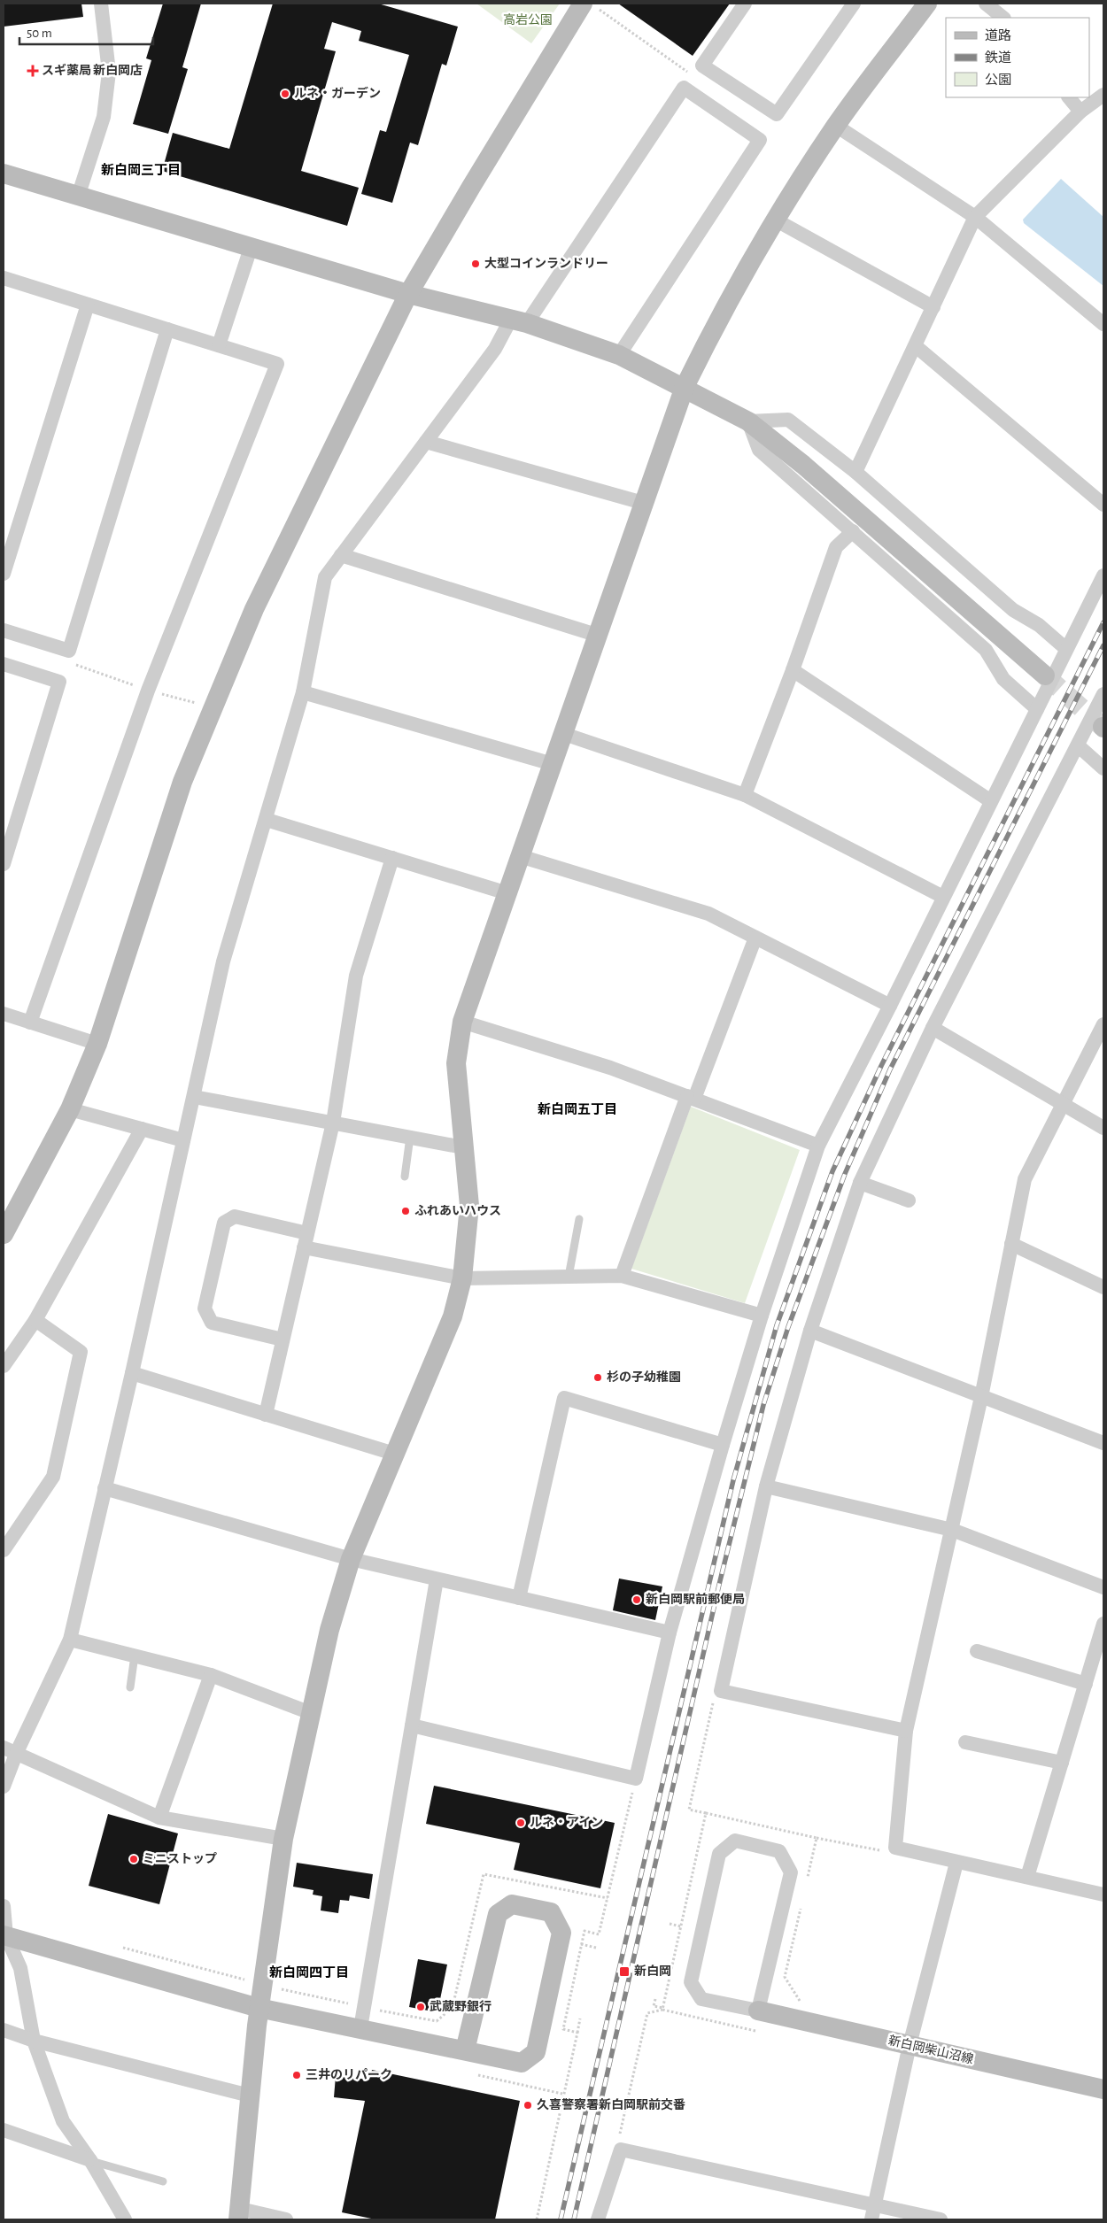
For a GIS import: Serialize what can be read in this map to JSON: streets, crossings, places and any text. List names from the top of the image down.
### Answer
{
  "streets": {
    "street": ["新白岡柴山沼線"]
  },
  "districts": ["新白岡三丁目", "新白岡五丁目", "新白岡四丁目"],
  "parks": ["高岩公園"],
  "places": {
    "health": ["スギ薬局 新白岡店"],
    "other": [
      "ルネ・ガーデン",
      "大型コインランドリー",
      "ふれあいハウス",
      "杉の子幼稚園",
      "新白岡駅前郵便局",
      "ルネ・アイン",
      "ミニストップ",
      "武蔵野銀行",
      "三井のリパーク",
      "久喜警察署新白岡駅前交番"
    ],
    "transit": ["新白岡"]
  },
  "legend": ["道路", "鉄道", "公園"],
  "scale_bar": "50 m"
}
